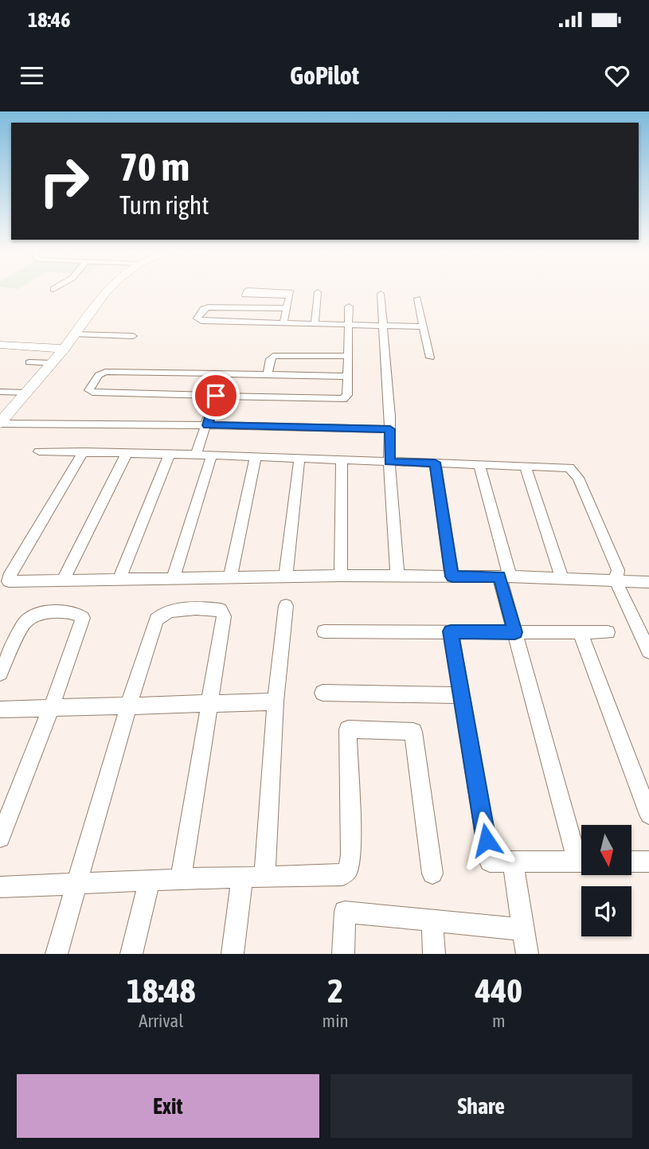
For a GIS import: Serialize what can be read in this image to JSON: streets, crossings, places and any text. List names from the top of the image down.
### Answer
{
  "north": "bottom",
  "page": {
    "status": "18:46",
    "header": "GoPilot",
    "turn": ["70 m", "Turn right"],
    "eta": [
      "18:48",
      "Arrival",
      "2",
      "min",
      "440",
      "m"
    ],
    "buttons": ["Exit", "Share"]
  }
}
